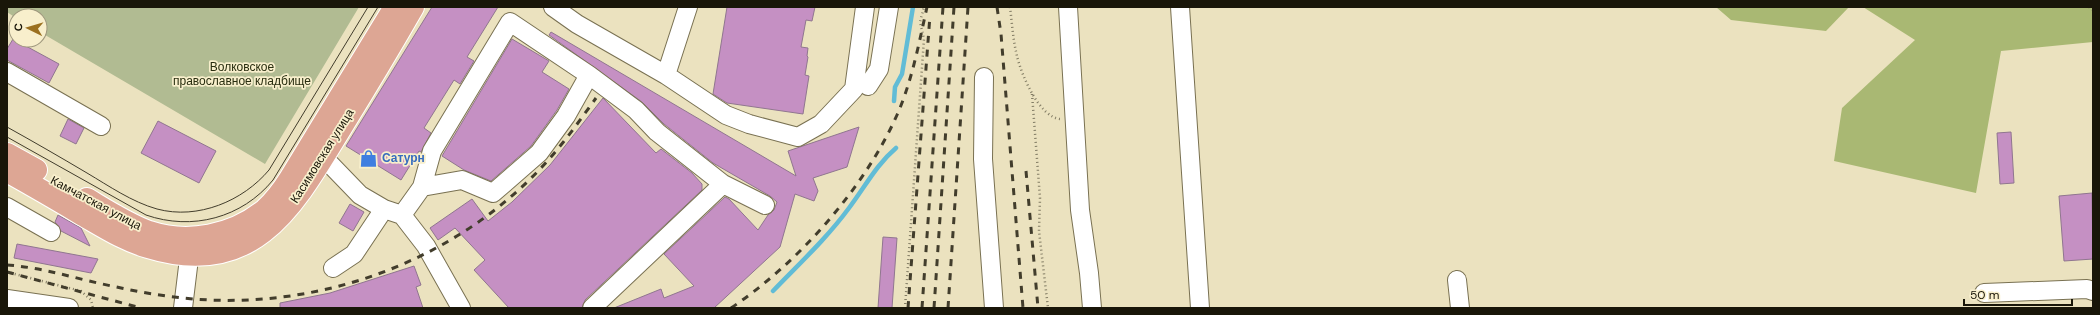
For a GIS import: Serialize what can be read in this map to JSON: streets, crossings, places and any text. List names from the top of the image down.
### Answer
{
  "streets": {
    "main road": ["Касимовская улица", "Камчатская улица"]
  },
  "crossings": [
    ["Касимовская улица", "Камчатская улица"]
  ],
  "parks": ["Волковское православное кладбище"],
  "places": {
    "shop": ["Сатурн"]
  },
  "scale_bar": "50 m",
  "north": "left"
}
